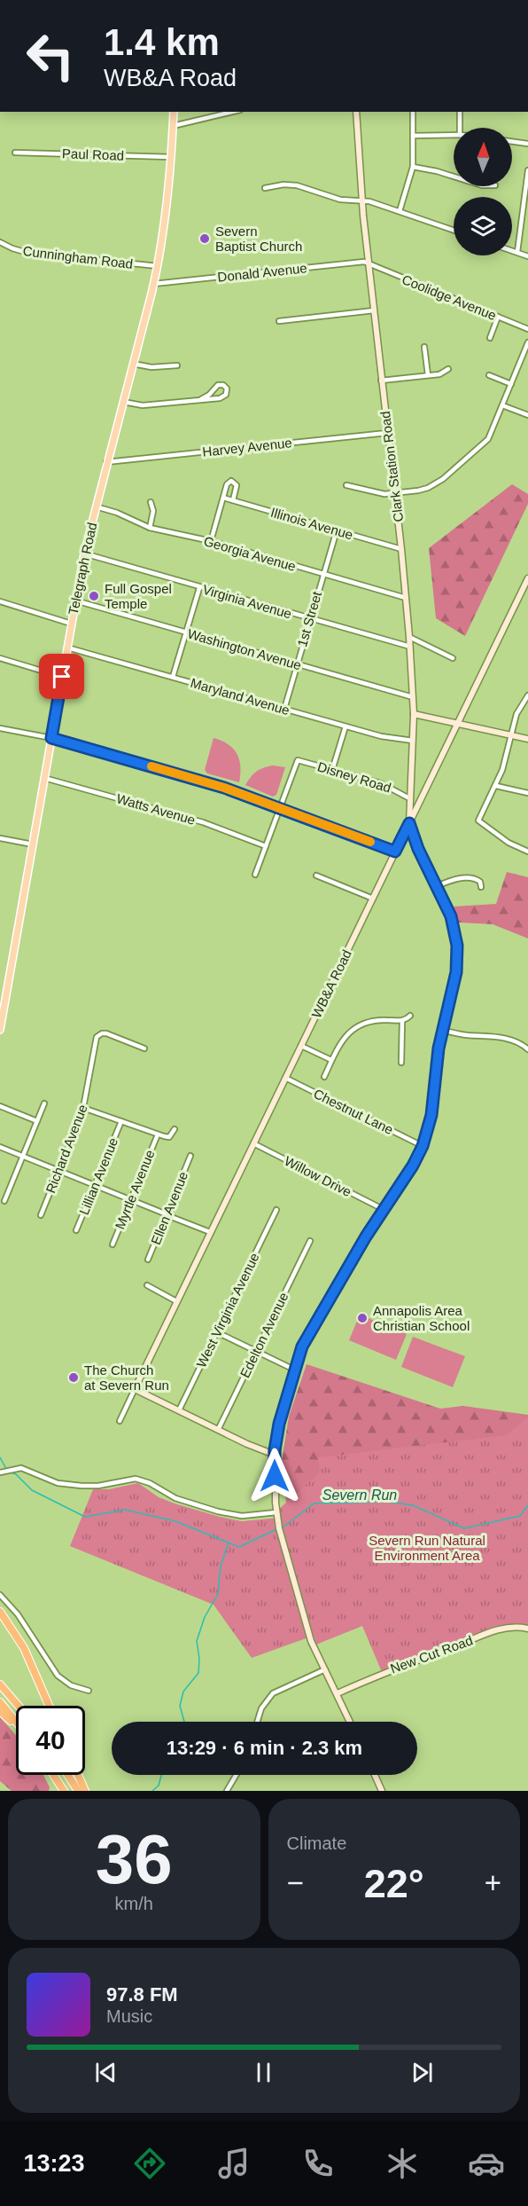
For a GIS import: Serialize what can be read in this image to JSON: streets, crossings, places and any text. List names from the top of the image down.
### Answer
{
  "streets": {
    "main road": ["Telegraph Road"],
    "street": [
      "Paul Road",
      "Cunningham Road",
      "Donald Avenue",
      "Coolidge Avenue",
      "Harvey Avenue",
      "Clark Station Road",
      "Illinois Avenue",
      "Georgia Avenue",
      "Virginia Avenue",
      "1st Street",
      "Washington Avenue",
      "Maryland Avenue",
      "Disney Road",
      "Watts Avenue",
      "WB&A Road",
      "Chestnut Lane",
      "Richard Avenue",
      "Lillian Avenue",
      "Willow Drive",
      "Myrtle Avenue",
      "Ellen Avenue",
      "West Virginia Avenue",
      "Edelton Avenue",
      "New Cut Road"
    ]
  },
  "crossings": [
    ["Paul Road", "Telegraph Road"],
    ["Cunningham Road", "Telegraph Road"],
    ["Donald Avenue", "Coolidge Avenue"],
    ["Donald Avenue", "Clark Station Road"],
    ["Donald Avenue", "Telegraph Road"],
    ["Coolidge Avenue", "Clark Station Road"],
    ["Harvey Avenue", "Clark Station Road"],
    ["Harvey Avenue", "Telegraph Road"],
    ["Clark Station Road", "Illinois Avenue"],
    ["Clark Station Road", "Georgia Avenue"],
    ["Clark Station Road", "Virginia Avenue"],
    ["Clark Station Road", "Washington Avenue"],
    ["Clark Station Road", "Maryland Avenue"],
    ["Clark Station Road", "Disney Road"],
    ["Clark Station Road", "WB&A Road"],
    ["Illinois Avenue", "1st Street"],
    ["Georgia Avenue", "Telegraph Road"],
    ["Georgia Avenue", "1st Street"],
    ["Telegraph Road", "Virginia Avenue"],
    ["Telegraph Road", "Washington Avenue"],
    ["Telegraph Road", "Maryland Avenue"],
    ["Telegraph Road", "Watts Avenue"],
    ["Virginia Avenue", "1st Street"],
    ["1st Street", "Washington Avenue"],
    ["1st Street", "Maryland Avenue"],
    ["WB&A Road", "Chestnut Lane"],
    ["WB&A Road", "Willow Drive"]
  ],
  "water": ["Severn Run"],
  "parks": ["Severn Run Natural Environment Area"],
  "places": [
    "Severn Baptist Church",
    "Full Gospel Temple",
    "Annapolis Area Christian School",
    "The Church at Severn Run"
  ],
  "north": "top",
  "page": {
    "turn": ["1.4 km", "WB&A Road"],
    "limit": "40",
    "trip": "13:29 · 6 min · 2.3 km",
    "tile": [
      ["36", "km/h"],
      "Climate"
    ],
    "heat": ["−", "22°", "+"],
    "song": ["97.8 FM", "Music"],
    "tabs": "13:23"
  }
}
